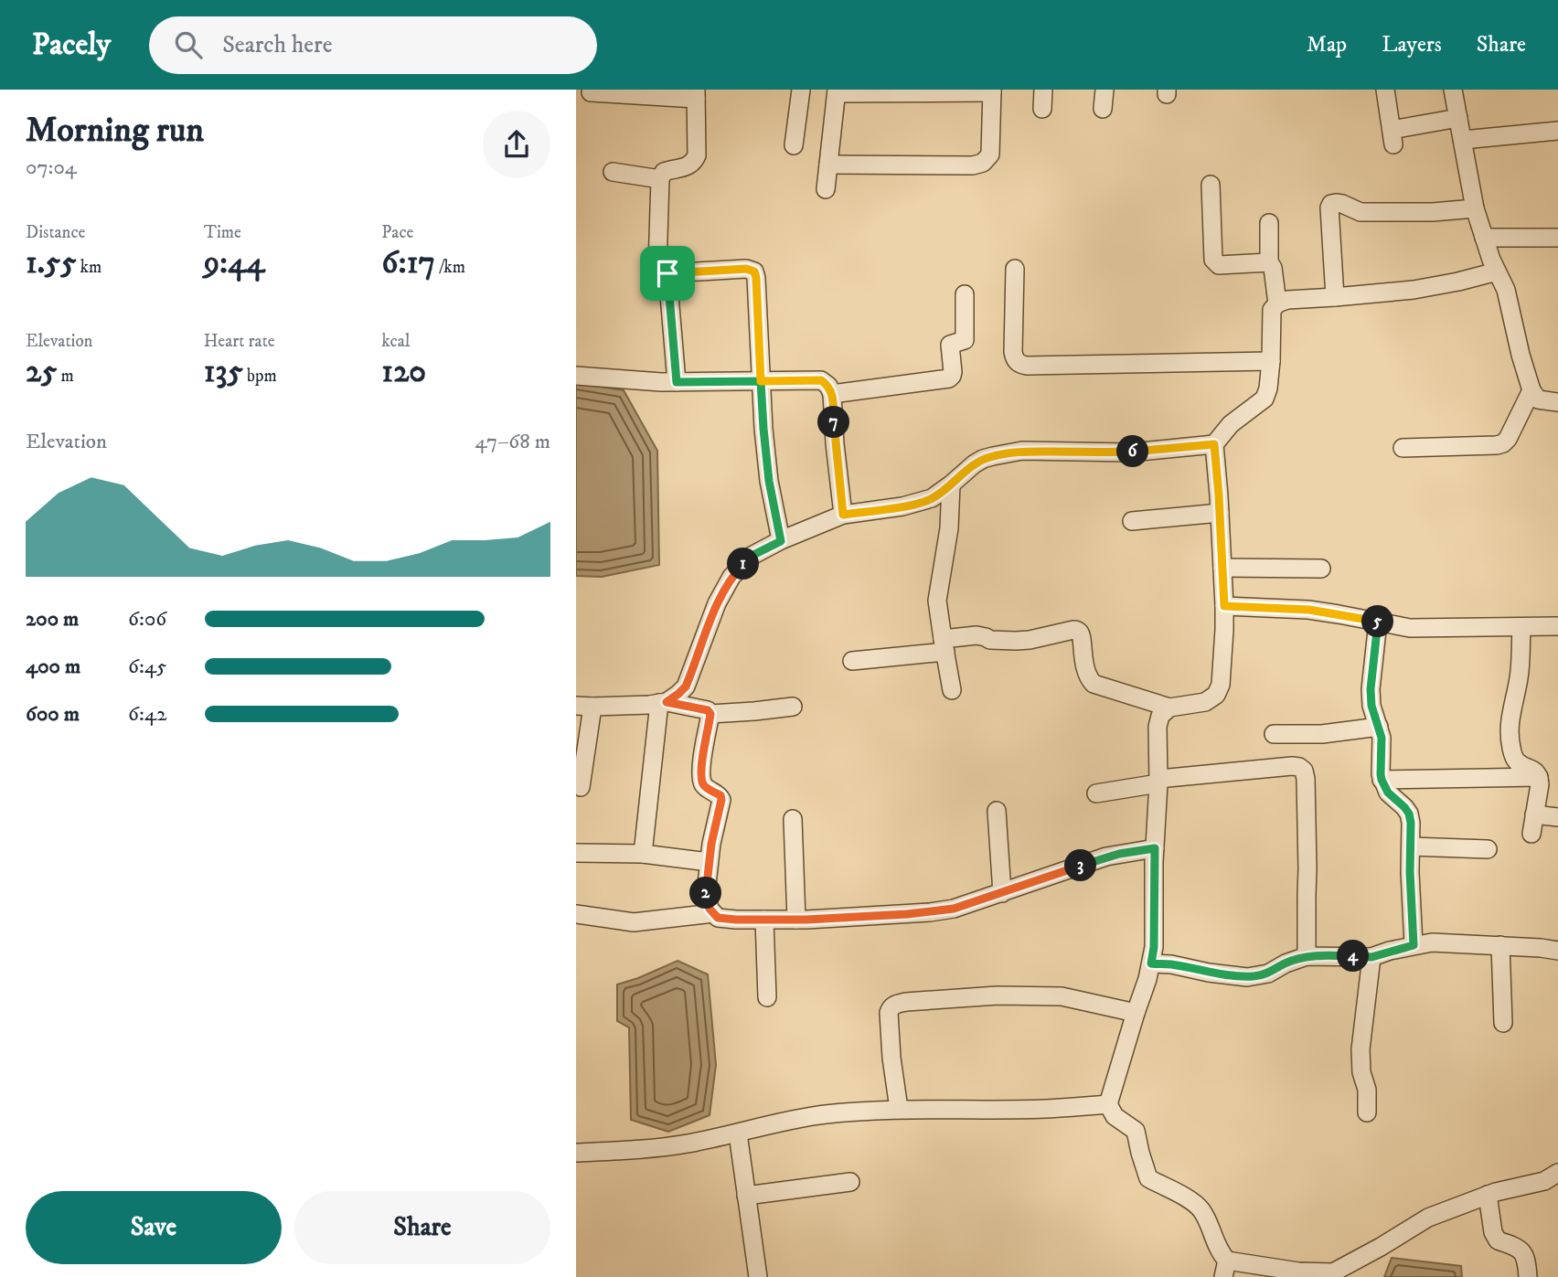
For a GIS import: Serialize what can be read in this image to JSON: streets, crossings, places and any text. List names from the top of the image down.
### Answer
{
  "page": {
    "header": "Pacely",
    "search": "Search here",
    "nav": ["Map", "Layers", "Share"],
    "heading": ["Morning run", "07:04"],
    "stats": [
      ["Distance", "1.55 km"],
      ["Time", "9:44"],
      ["Pace", "6:17 /km"],
      ["Elevation", "25 m"],
      ["Heart rate", "135 bpm"],
      ["kcal", "120"]
    ],
    "pins": [
      "7",
      "6",
      "1",
      "5",
      "3",
      "2",
      "4"
    ],
    "chart": ["Elevation", "47–68 m"],
    "list": [
      {
        "name": "200 m",
        "note": "6:06"
      },
      {
        "name": "400 m",
        "note": "6:45"
      },
      {
        "name": "600 m",
        "note": "6:42"
      }
    ],
    "buttons": ["Save", "Share"]
  }
}
